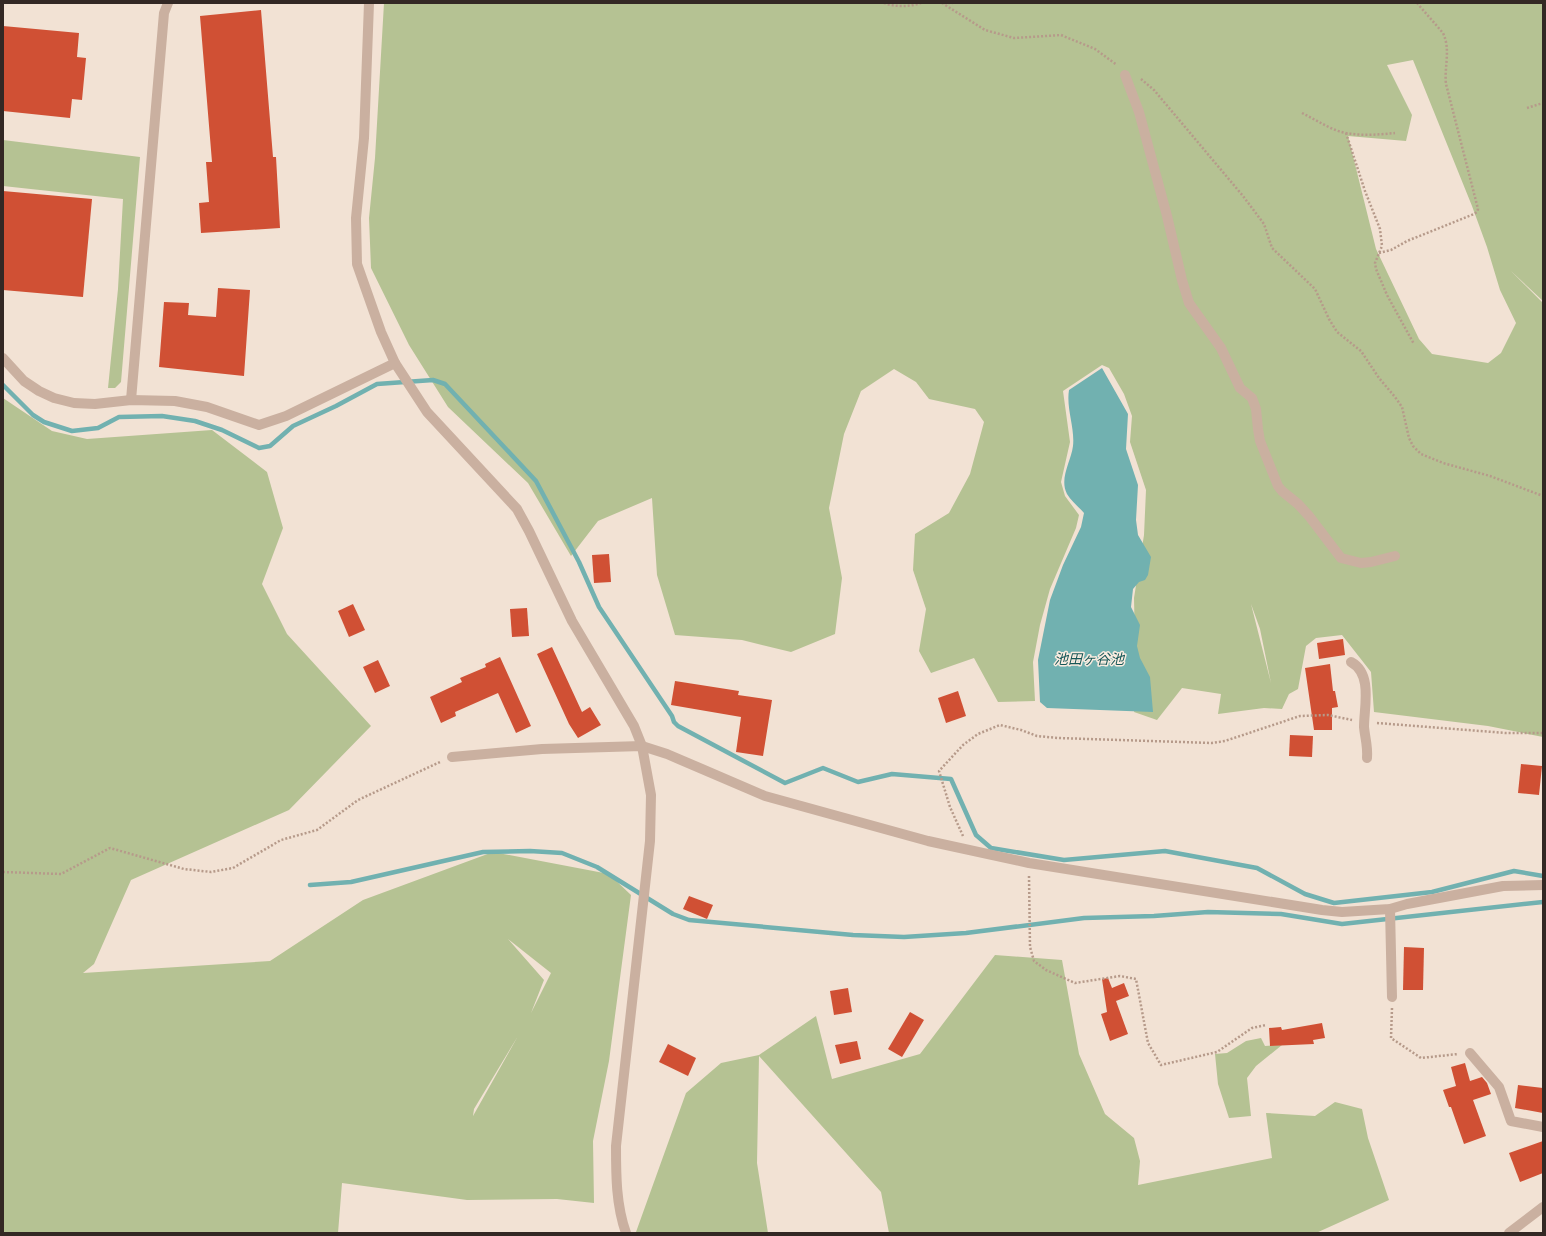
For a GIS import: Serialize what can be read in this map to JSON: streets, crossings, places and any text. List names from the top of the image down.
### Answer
{
  "water": ["池田ヶ谷池"]
}
